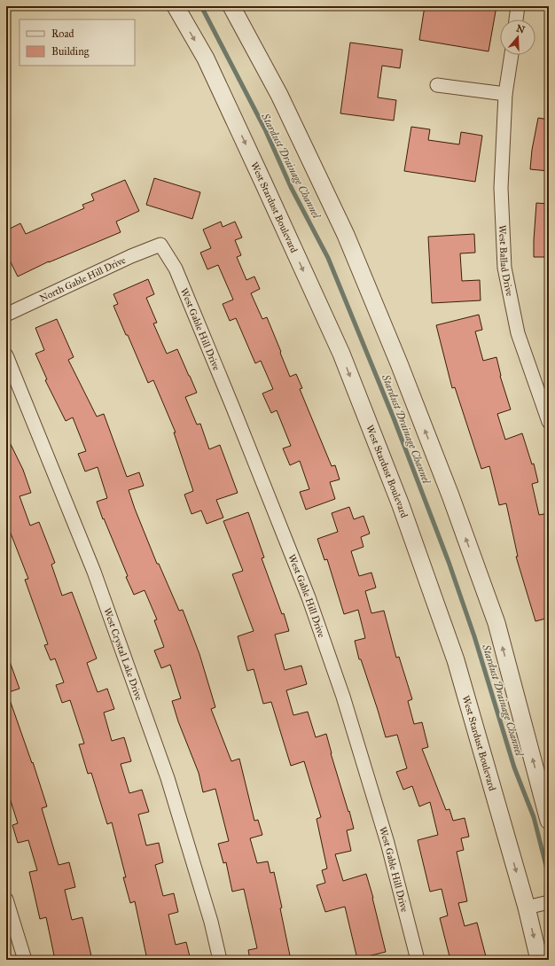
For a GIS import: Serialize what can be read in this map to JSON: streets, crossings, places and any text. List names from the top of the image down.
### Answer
{
  "streets": {
    "street": [
      "West Stardust Boulevard",
      "West Ballad Drive",
      "North Gable Hill Drive",
      "West Gable Hill Drive",
      "West Crystal Lake Drive"
    ]
  },
  "crossings": [
    ["North Gable Hill Drive", "West Gable Hill Drive"]
  ],
  "water": ["Stardust Drainage Channel"],
  "legend": ["Road", "Building"],
  "north": "top"
}
